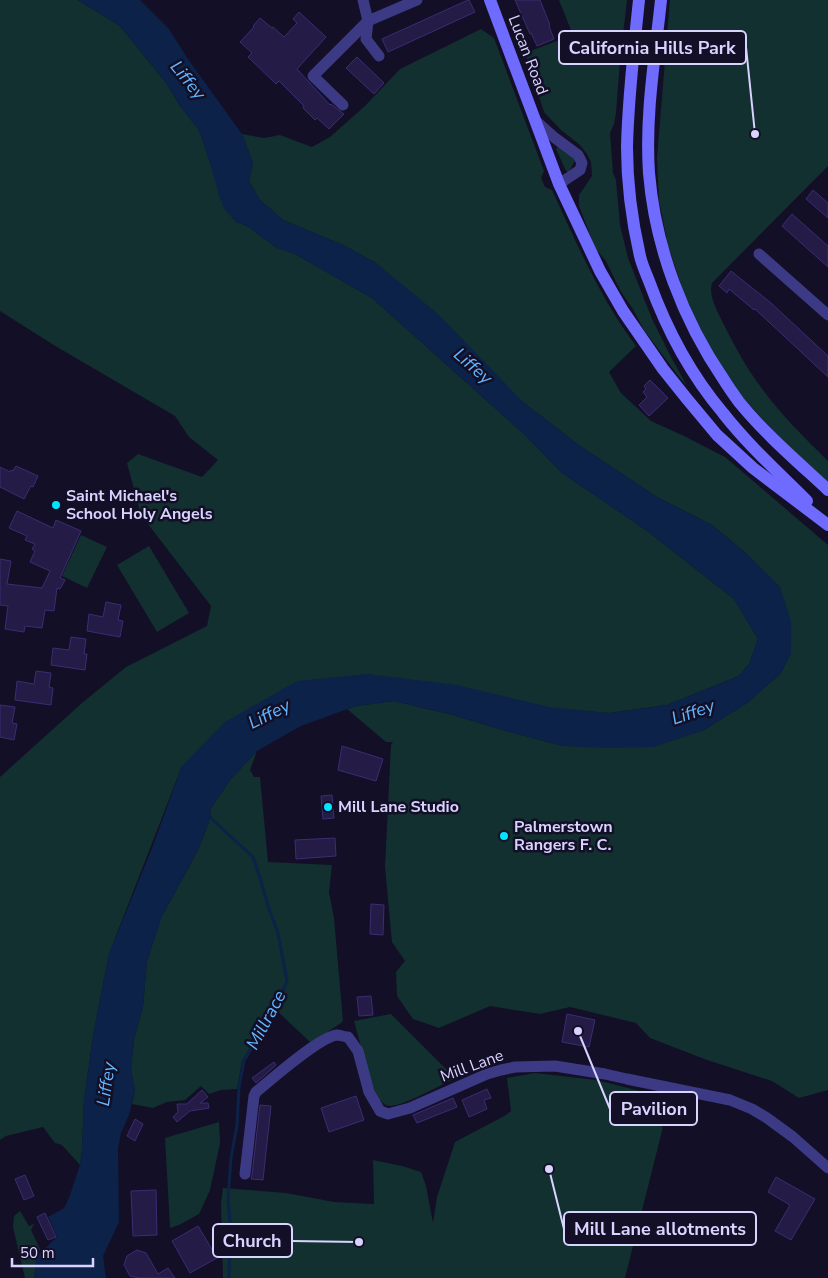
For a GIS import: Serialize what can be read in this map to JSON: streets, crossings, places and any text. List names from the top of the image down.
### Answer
{
  "streets": {
    "main road": ["Lucan Road"],
    "street": ["Mill Lane"]
  },
  "water": ["Liffey", "Millrace"],
  "places": [
    "California Hills Park",
    "Saint Michael's School Holy Angels",
    "Mill Lane Studio",
    "Palmerstown Rangers F. C.",
    "Pavilion",
    "Mill Lane allotments",
    "Church"
  ],
  "scale_bar": "50 m"
}
